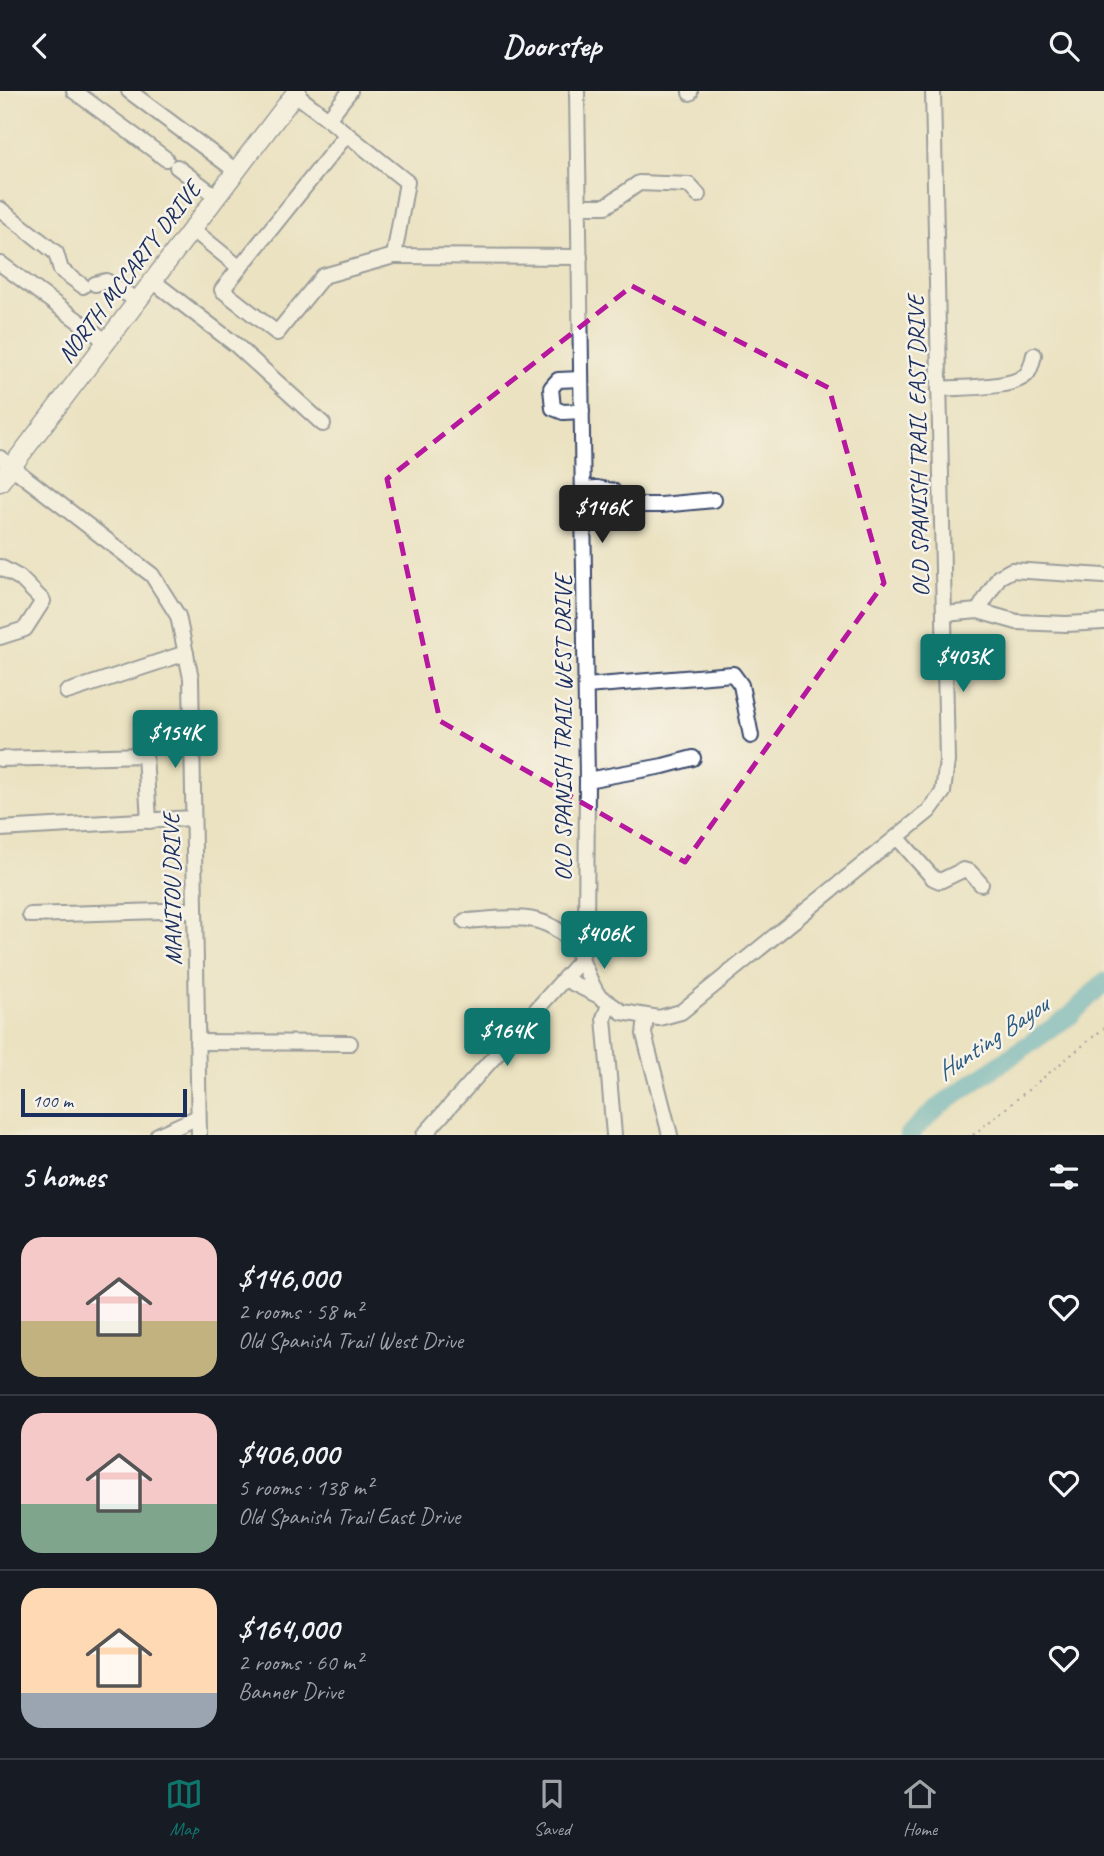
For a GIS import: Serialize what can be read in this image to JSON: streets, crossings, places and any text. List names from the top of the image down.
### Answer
{
  "streets": {
    "main road": ["NORTH MCCARTY DRIVE"],
    "street": ["OLD SPANISH TRAIL EAST DRIVE", "OLD SPANISH TRAIL WEST DRIVE", "MANITOU DRIVE"]
  },
  "crossings": [
    ["NORTH MCCARTY DRIVE", "MANITOU DRIVE"]
  ],
  "water": ["Hunting Bayou"],
  "scale_bar": "100 m",
  "page": {
    "header": "Doorstep",
    "price": [
      "$146K",
      "$403K",
      "$154K",
      "$406K",
      "$164K"
    ],
    "scale": "100 m",
    "heading": "5 homes",
    "list": [
      {
        "name": "$146,000",
        "note": "2 rooms · 58 m² · Old Spanish Trail West Drive"
      },
      {
        "name": "$406,000",
        "note": "5 rooms · 138 m² · Old Spanish Trail East Drive"
      },
      {
        "name": "$164,000",
        "note": "2 rooms · 60 m² · Banner Drive"
      }
    ],
    "tabs": ["Map", "Saved", "Home"]
  }
}
